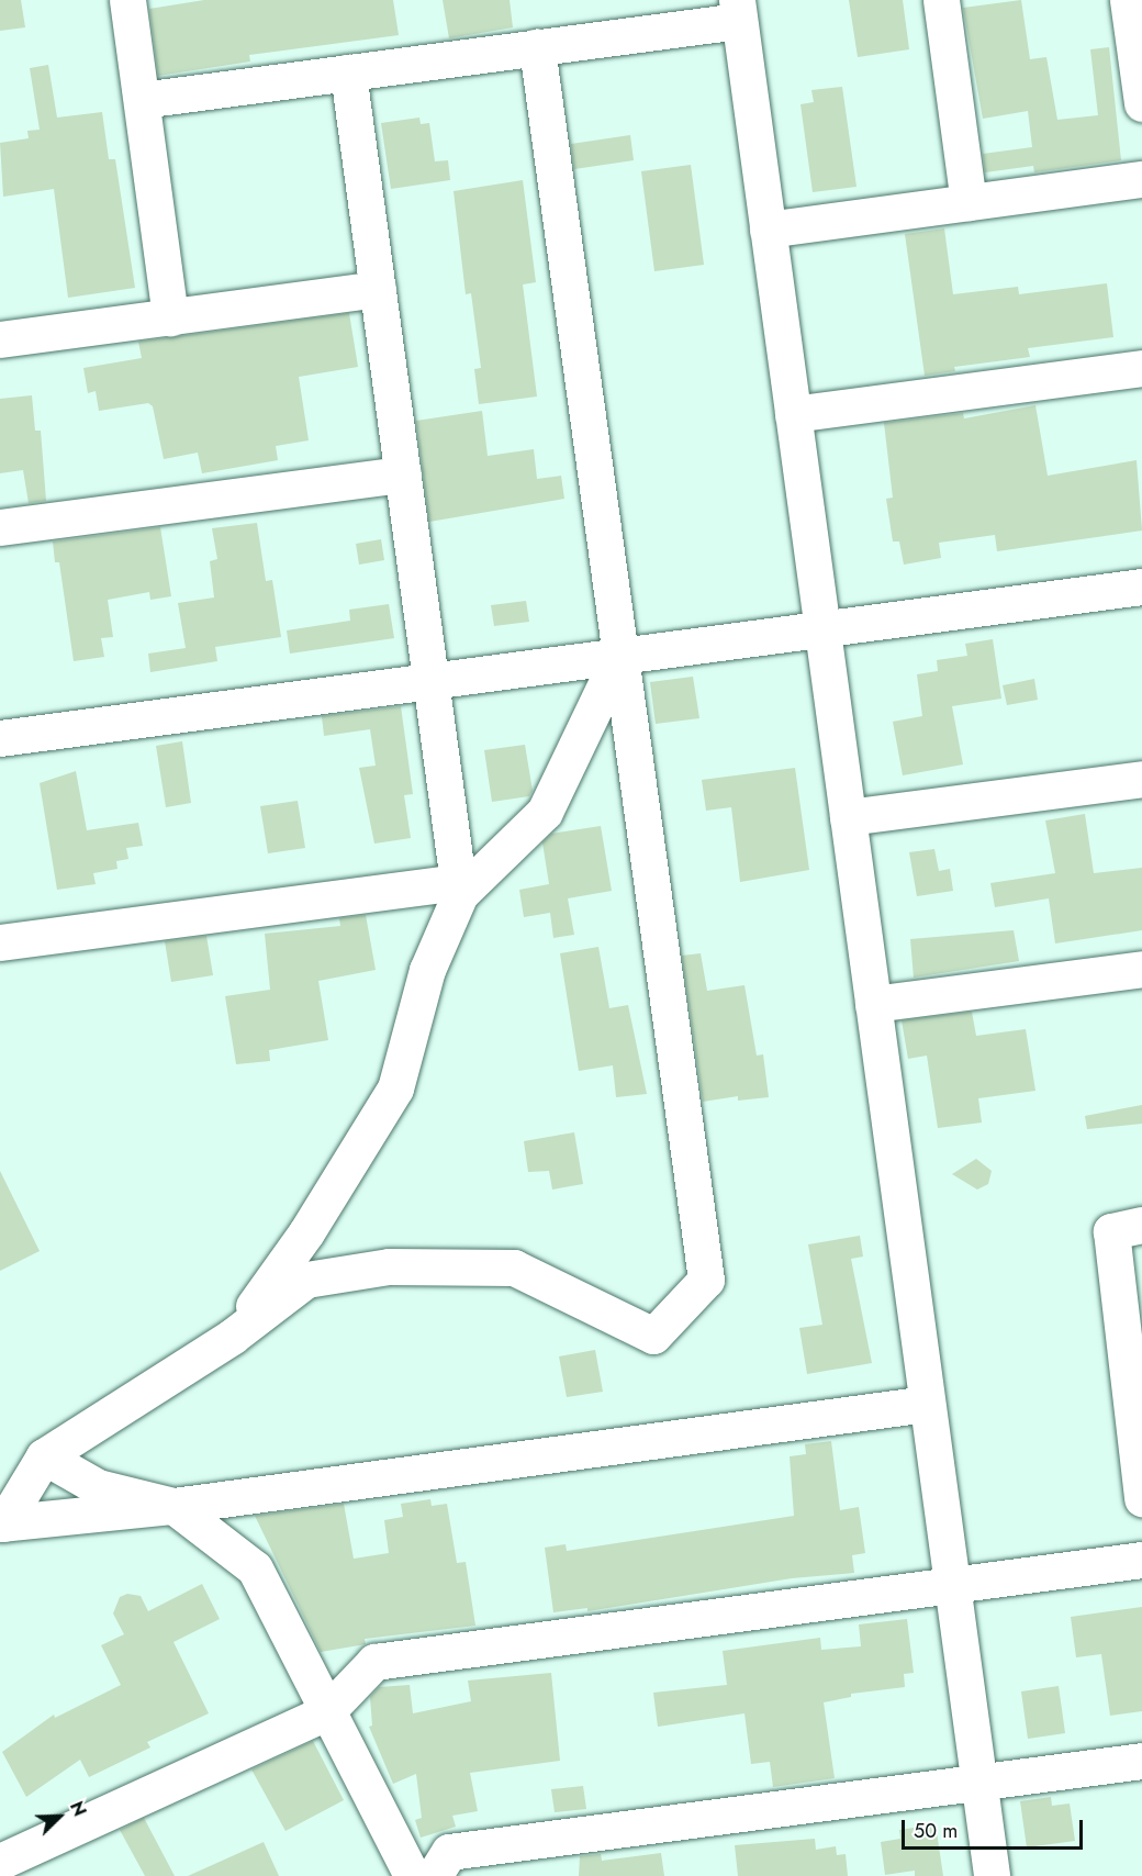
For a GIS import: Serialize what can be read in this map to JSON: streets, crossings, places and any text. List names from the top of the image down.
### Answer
{
  "scale_bar": "50 m",
  "north": "top right"
}
